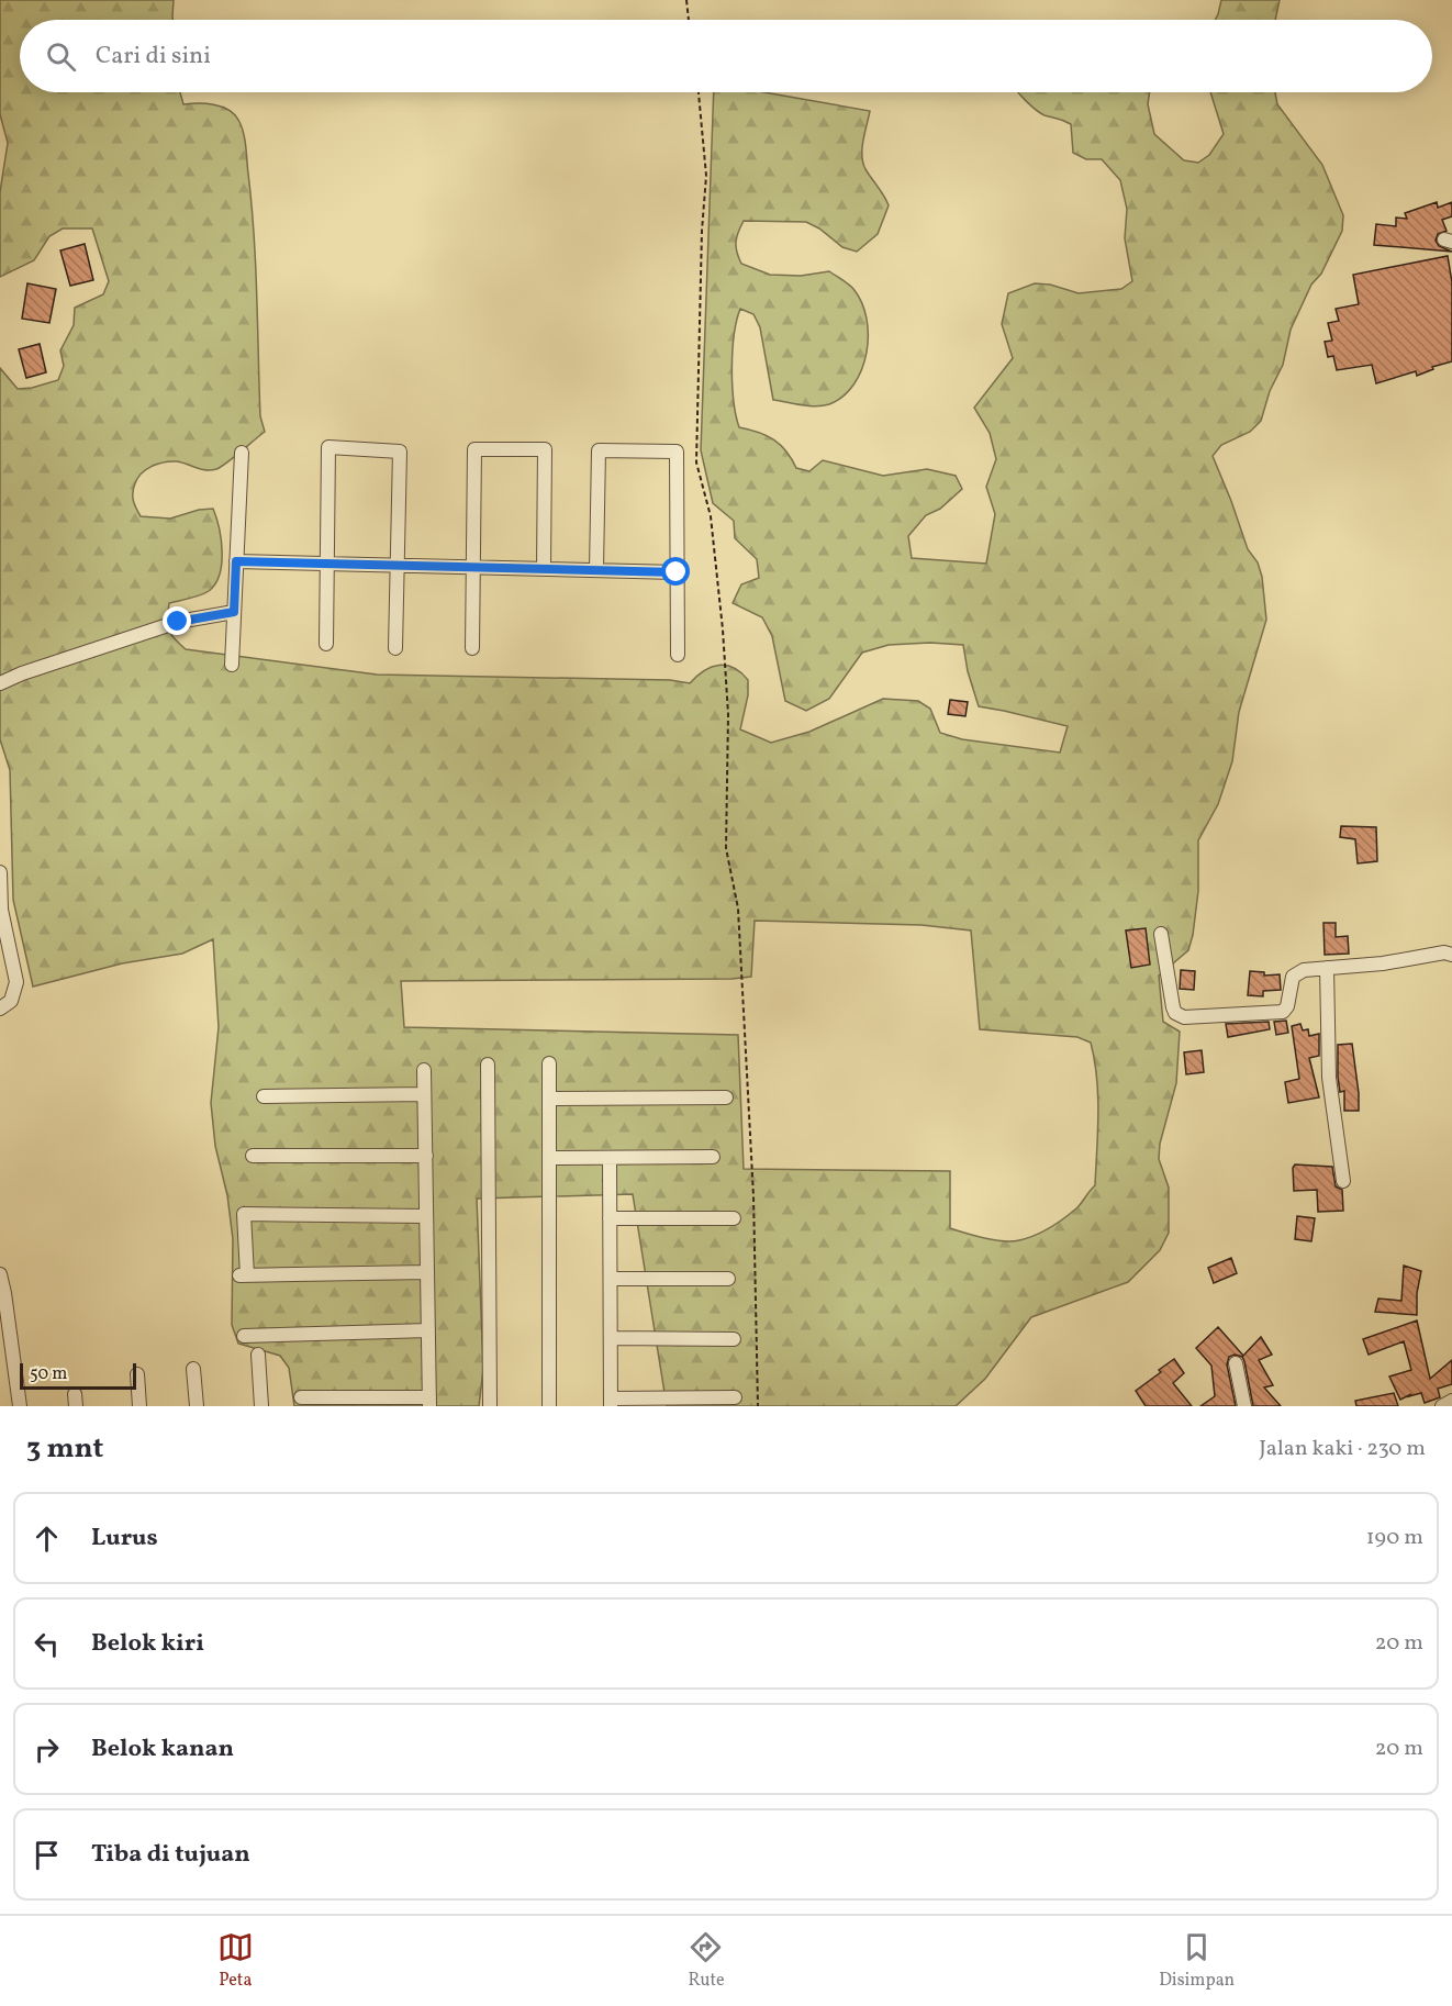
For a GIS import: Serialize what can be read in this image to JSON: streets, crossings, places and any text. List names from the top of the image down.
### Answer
{
  "scale_bar": "50 m",
  "page": {
    "search": "Cari di sini",
    "scale": "50 m",
    "heading": ["3 mnt", "Jalan kaki · 230 m"],
    "list": [
      ["Lurus", "190 m"],
      ["Belok kiri", "20 m"],
      ["Belok kanan", "20 m"],
      "Tiba di tujuan"
    ],
    "nav": ["Peta", "Rute", "Disimpan"]
  }
}
